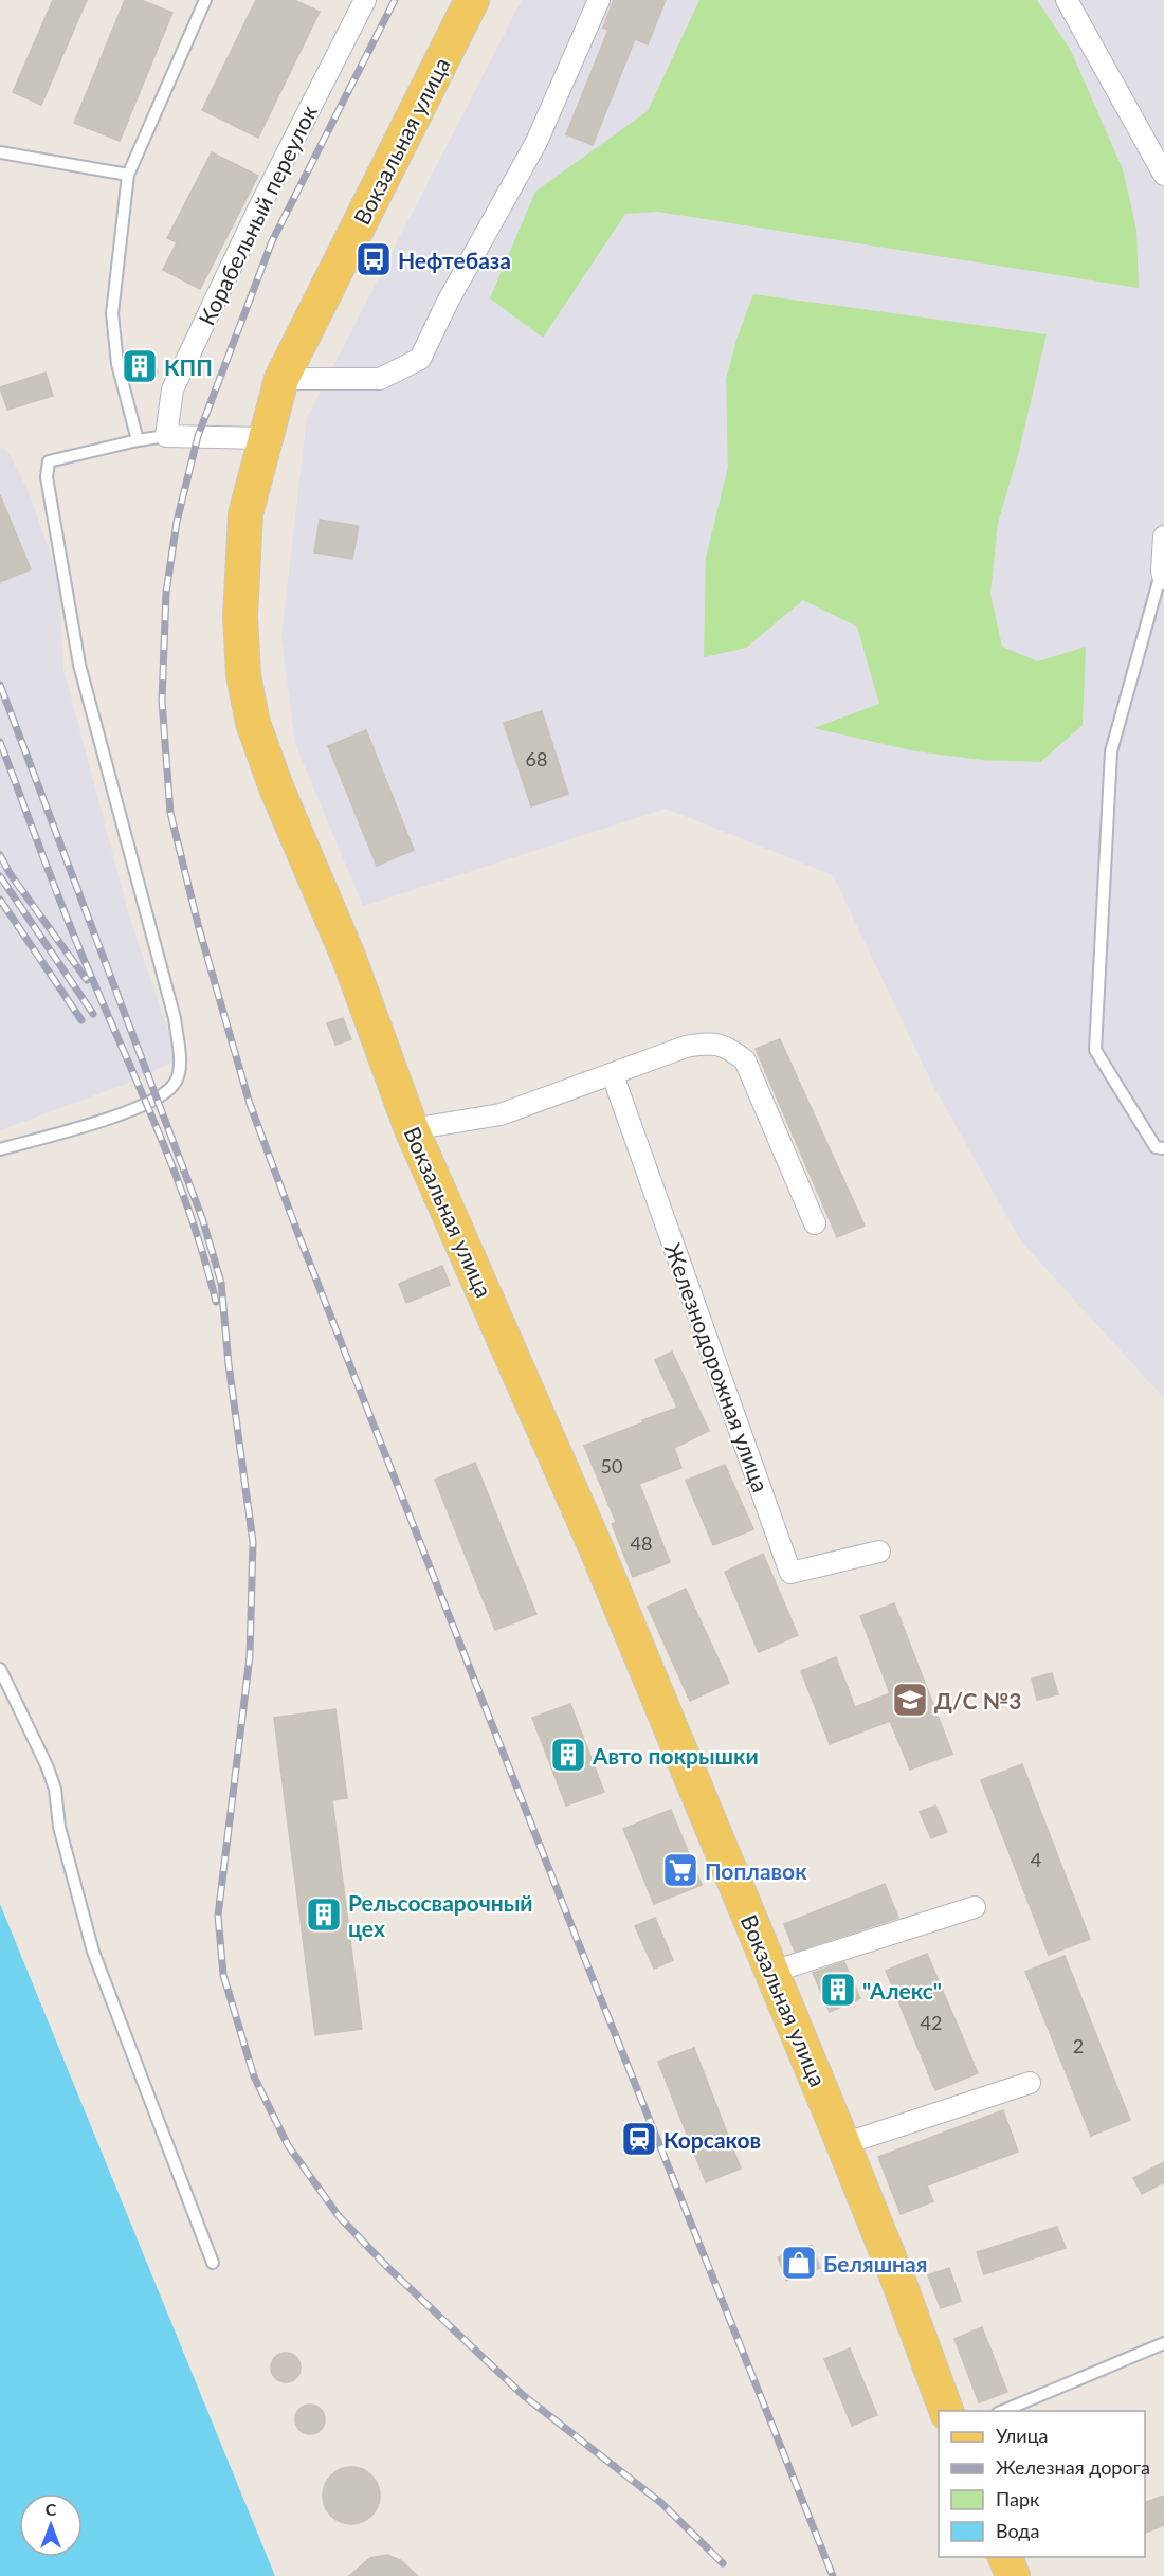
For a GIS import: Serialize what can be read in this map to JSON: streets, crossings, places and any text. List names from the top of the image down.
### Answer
{
  "streets": {
    "main road": ["Вокзальная улица"],
    "street": ["Корабельный переулок", "Железнодорожная улица"]
  },
  "places": {
    "bus stop": ["Нефтебаза"],
    "building": [
      "КПП",
      "Авто покрышки",
      "Рельсосварочный цех",
      "\"Алекс\""
    ],
    "school or university": ["Д/С №3"],
    "supermarket": ["Поплавок"],
    "station": ["Корсаков"],
    "shop": ["Беляшная"]
  },
  "house_numbers": [
    "68",
    "50",
    "48",
    "4",
    "42",
    "2"
  ],
  "legend": [
    "Улица",
    "Железная дорога",
    "Парк",
    "Вода"
  ],
  "north": "top"
}
